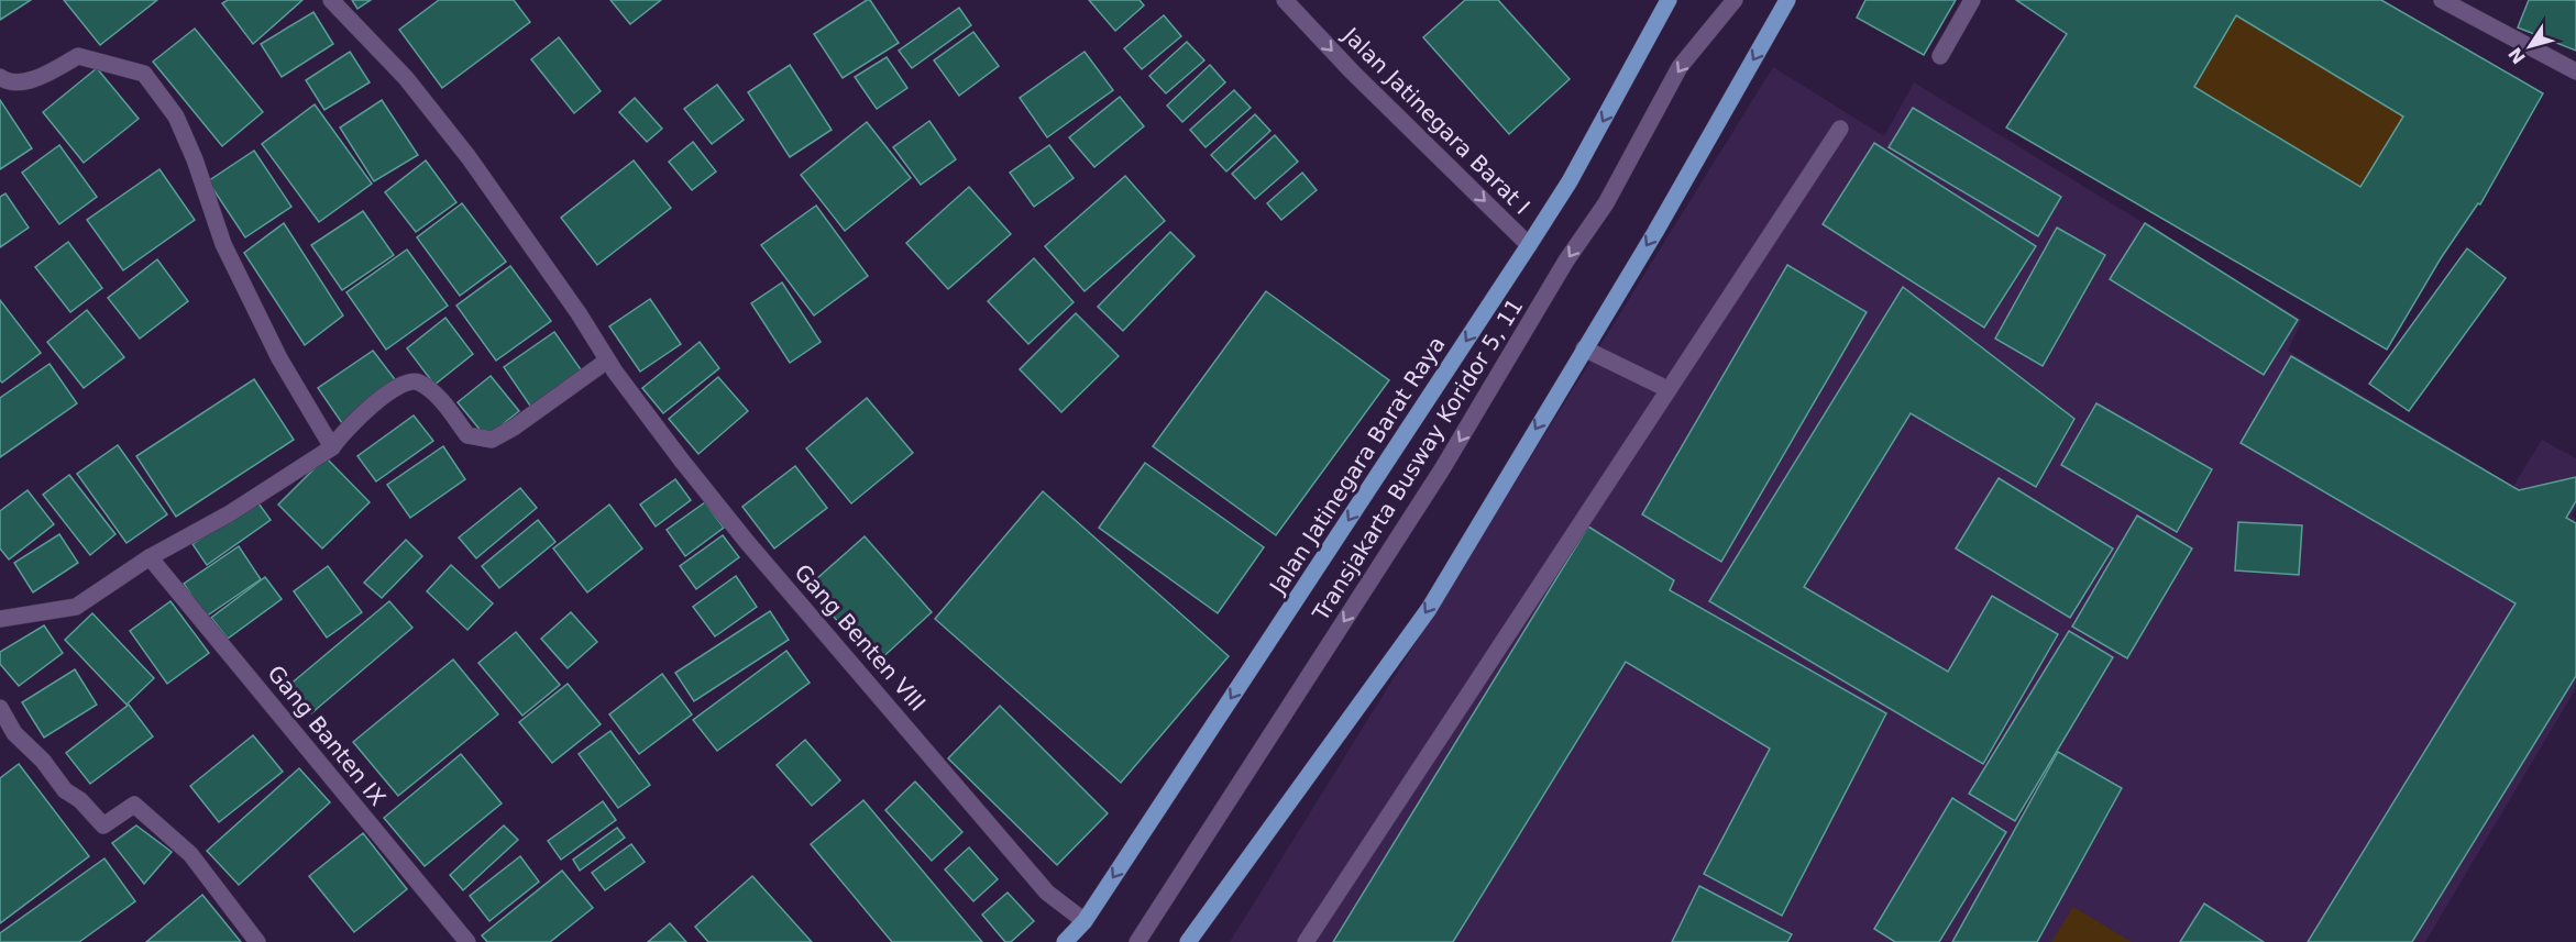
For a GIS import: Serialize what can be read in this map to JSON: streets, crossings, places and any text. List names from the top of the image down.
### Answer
{
  "streets": {
    "main road": ["Jalan Jatinegara Barat Raya"],
    "street": [
      "Jalan Jatinegara Barat I",
      "Transjakarta Busway Koridor 5, 11",
      "Gang Benten VIII",
      "Gang Banten IX"
    ]
  },
  "crossings": [
    ["Jalan Jatinegara Barat I", "Jalan Jatinegara Barat Raya"],
    ["Jalan Jatinegara Barat Raya", "Gang Benten VIII"]
  ],
  "one_way": ["Jalan Jatinegara Barat I"],
  "north": "bottom left"
}
